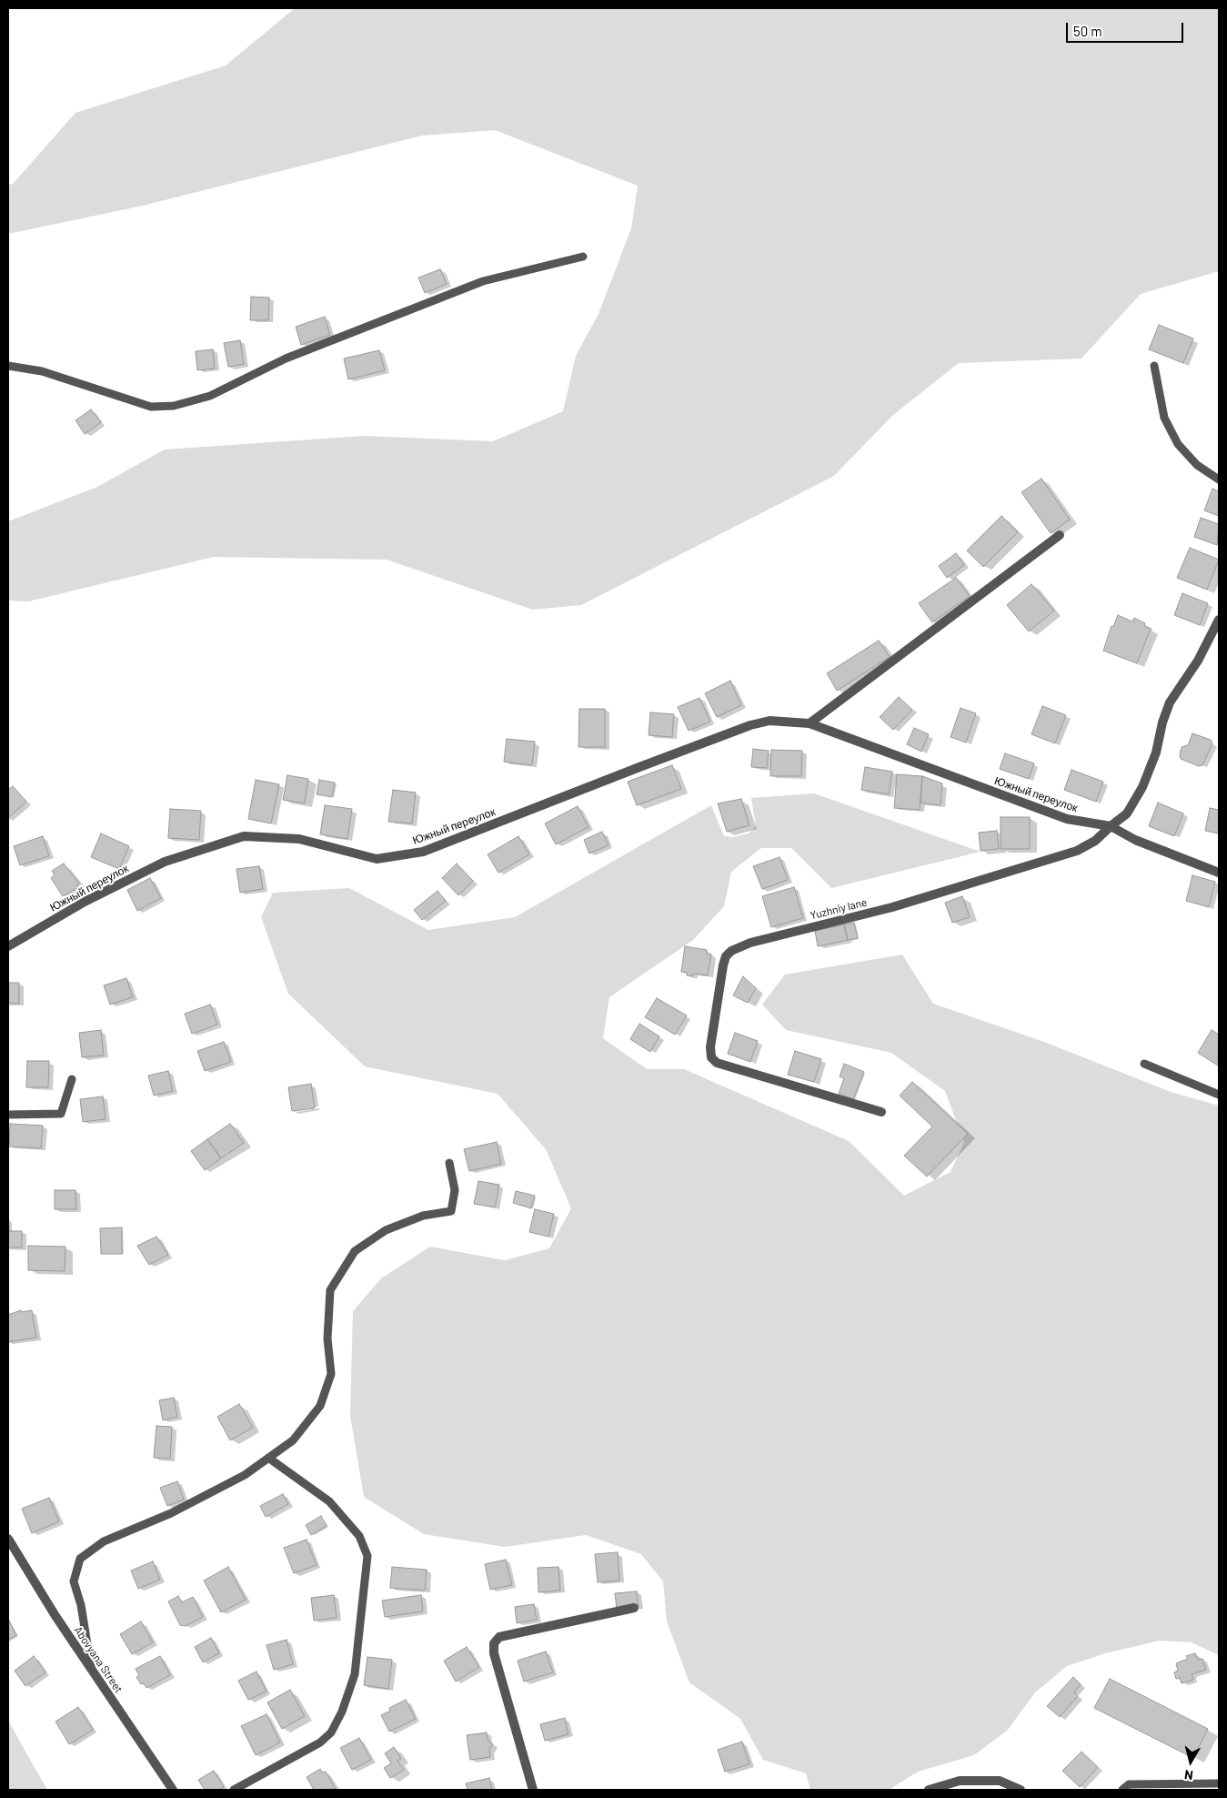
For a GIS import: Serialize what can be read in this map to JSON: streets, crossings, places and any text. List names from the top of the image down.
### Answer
{
  "streets": {
    "street": ["Южный переулок", "Yuzhniy lane", "Abovyana Street"]
  },
  "crossings": [
    ["Южный переулок", "Yuzhniy lane"]
  ],
  "scale_bar": "50 m",
  "north": "bottom"
}
